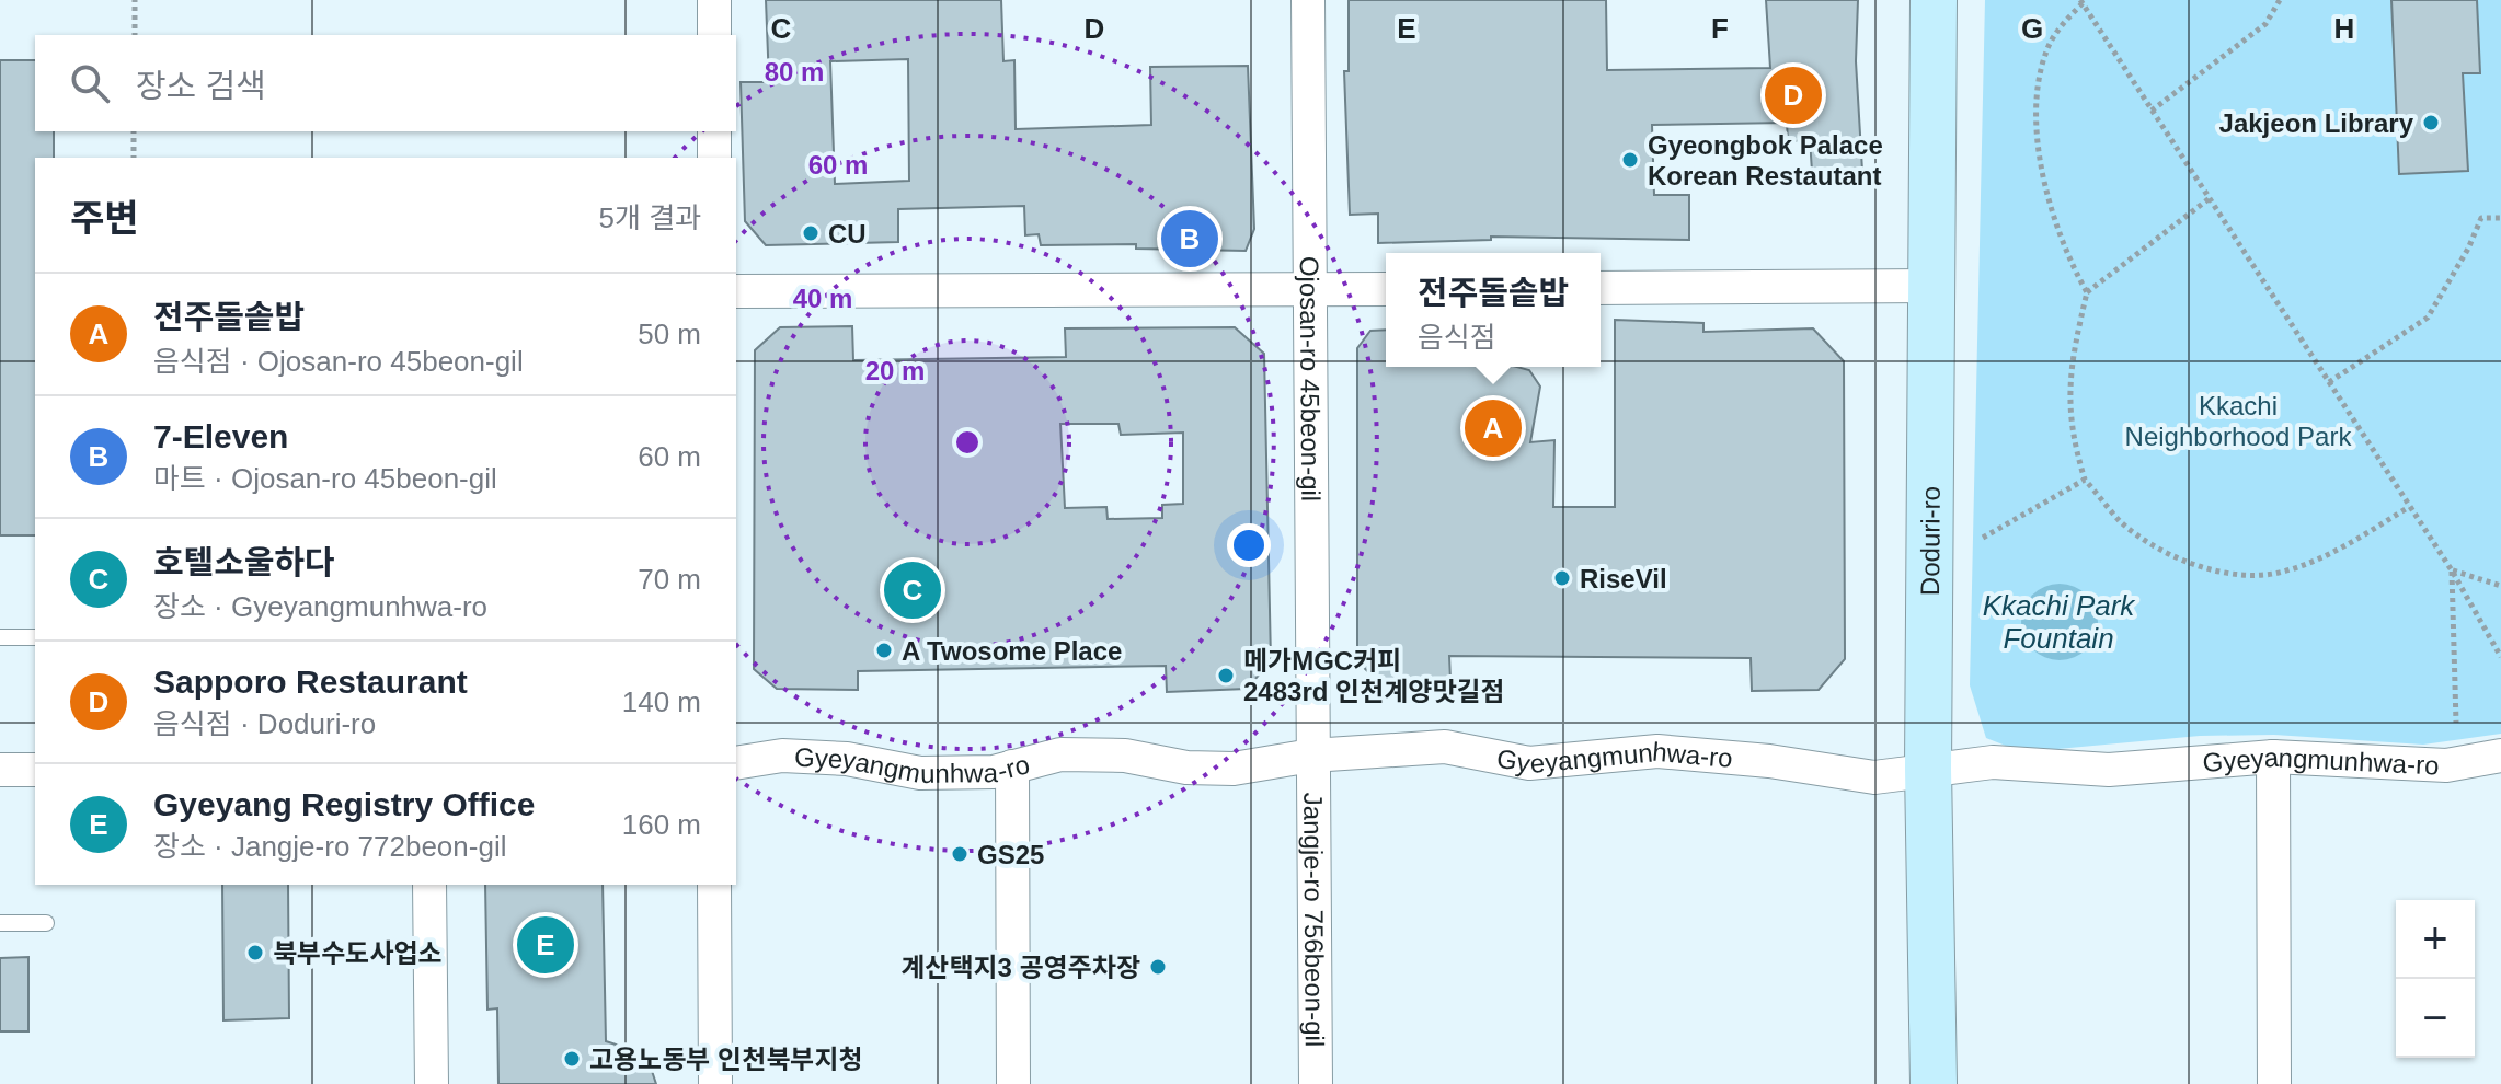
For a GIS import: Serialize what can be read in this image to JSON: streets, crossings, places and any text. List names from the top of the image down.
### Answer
{
  "streets": {
    "street": [
      "Ojosan-ro 45beon-gil",
      "Doduri-ro",
      "Gyeyangmunhwa-ro",
      "Jangje-ro 756beon-gil"
    ]
  },
  "crossings": [
    ["Ojosan-ro 45beon-gil", "Gyeyangmunhwa-ro"],
    ["Ojosan-ro 45beon-gil", "Jangje-ro 756beon-gil"],
    ["Doduri-ro", "Gyeyangmunhwa-ro"],
    ["Gyeyangmunhwa-ro", "Jangje-ro 756beon-gil"]
  ],
  "water": ["Kkachi Park Fountain"],
  "parks": ["Kkachi Neighborhood Park"],
  "places": [
    "Jakjeon Library",
    "Gyeongbok Palace Korean Restautant",
    "CU",
    "RiseVil",
    "A Twosome Place",
    "메가MGC커피 2483rd 인천계양맛길점",
    "GS25",
    "북부수도사업소",
    "계산택지3 공영주차장",
    "고용노동부 인천북부지청"
  ],
  "page": {
    "search": "장소 검색",
    "pins": [
      "D",
      "B",
      "A",
      "C",
      "E"
    ],
    "heading": ["주변", "5개 결과"],
    "popup": ["전주돌솥밥", "음식점"],
    "list": [
      {
        "mark": "A",
        "name": "전주돌솥밥",
        "note": "음식점 · Ojosan-ro 45beon-gil",
        "value": "50 m"
      },
      {
        "mark": "B",
        "name": "7-Eleven",
        "note": "마트 · Ojosan-ro 45beon-gil",
        "value": "60 m"
      },
      {
        "mark": "C",
        "name": "호텔소울하다",
        "note": "장소 · Gyeyangmunhwa-ro",
        "value": "70 m"
      },
      {
        "mark": "D",
        "name": "Sapporo Restaurant",
        "note": "음식점 · Doduri-ro",
        "value": "140 m"
      },
      {
        "mark": "E",
        "name": "Gyeyang Registry Office",
        "note": "장소 · Jangje-ro 772beon-gil",
        "value": "160 m"
      }
    ],
    "map_buttons": ["+", "−"]
  },
  "grid": {
    "columns": [
      "C",
      "D",
      "E",
      "F",
      "G",
      "H"
    ]
  },
  "rings": [
    "80 m",
    "60 m",
    "40 m",
    "20 m"
  ]
}
